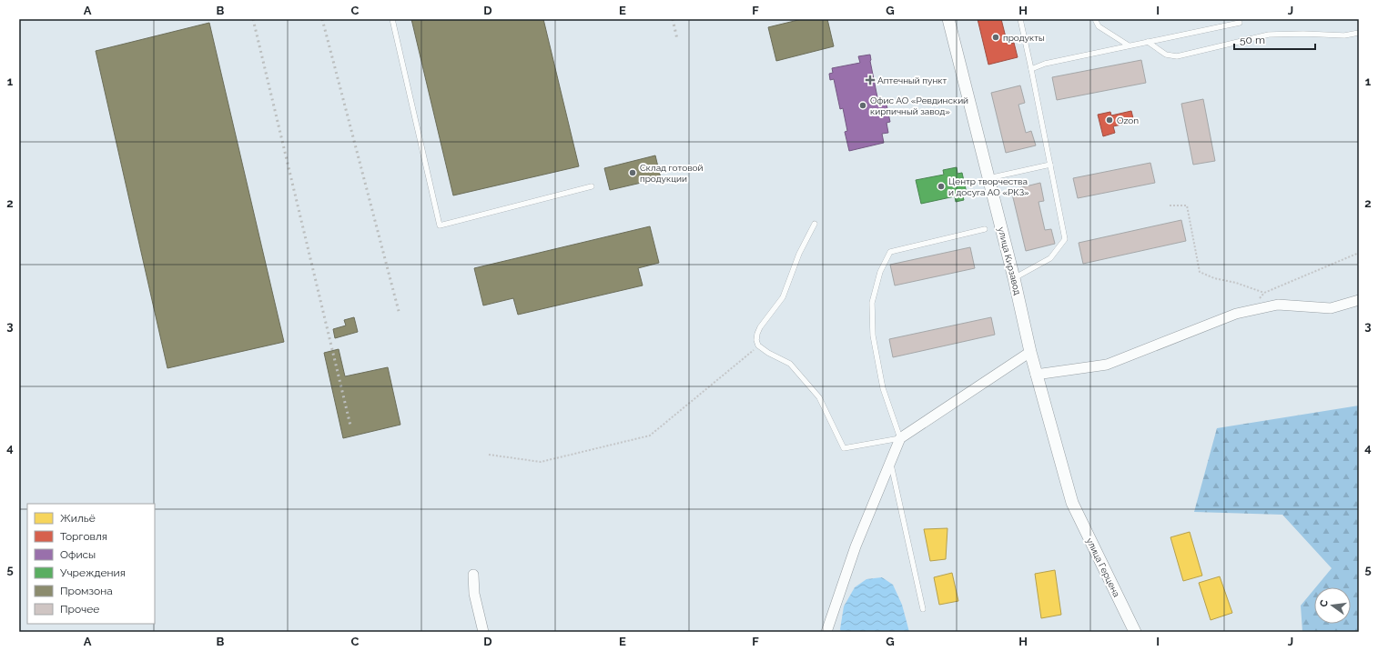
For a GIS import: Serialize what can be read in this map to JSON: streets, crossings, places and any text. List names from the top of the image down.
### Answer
{
  "streets": {
    "street": ["улица Кирзавод", "улица Герцена"]
  },
  "crossings": [
    ["улица Кирзавод", "улица Герцена"]
  ],
  "places": {
    "other": [
      "продукты",
      "Офис АО «Ревдинский кирпичный завод»",
      "Ozon",
      "Склад готовой продукции",
      "Центр творчества и досуга АО «РКЗ»"
    ],
    "health": ["Аптечный пункт"]
  },
  "legend": [
    "Жильё",
    "Торговля",
    "Офисы",
    "Учреждения",
    "Промзона",
    "Прочее"
  ],
  "scale_bar": "50 m",
  "north": "left",
  "grid": {
    "columns": [
      "A",
      "B",
      "C",
      "D",
      "E",
      "F",
      "G",
      "H",
      "I",
      "J"
    ],
    "rows": [
      "1",
      "2",
      "3",
      "4",
      "5"
    ]
  }
}
